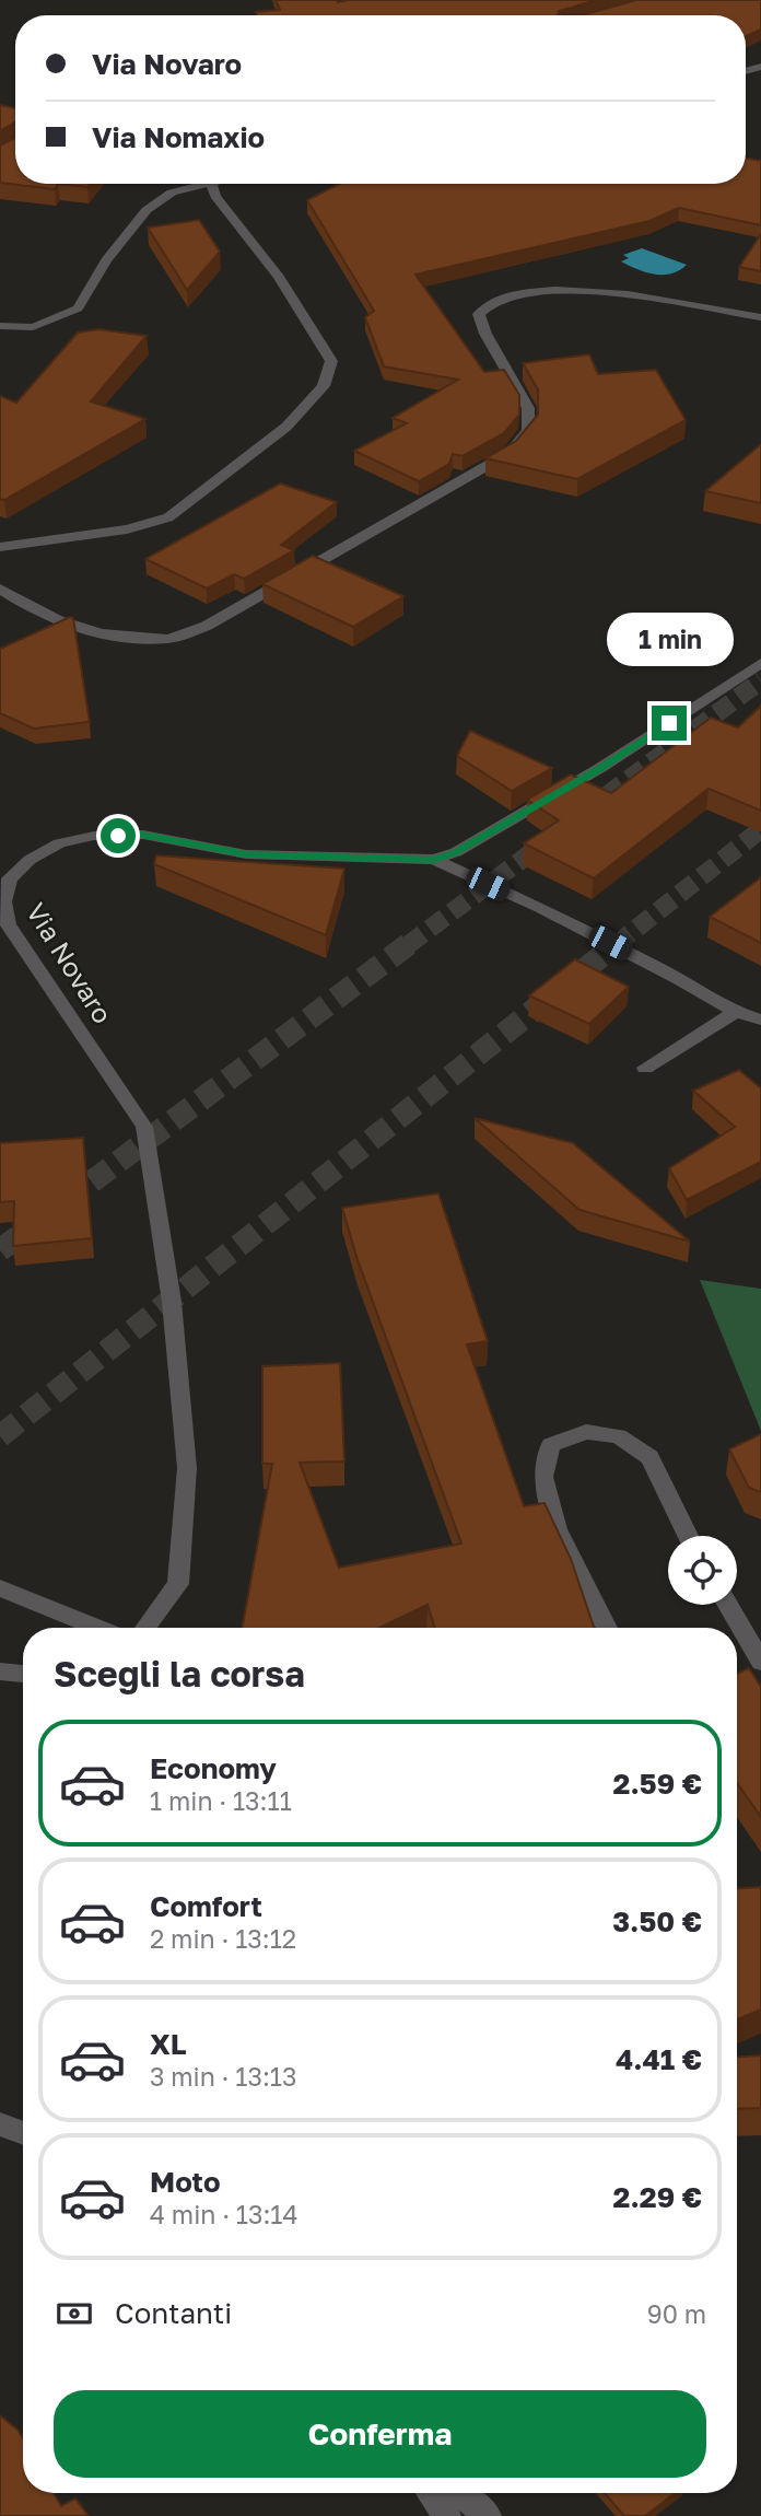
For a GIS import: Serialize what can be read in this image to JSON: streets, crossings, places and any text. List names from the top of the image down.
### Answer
{
  "streets": {
    "street": ["Via Novaro"]
  },
  "page": {
    "banner": ["Via Novaro", "Via Nomaxio"],
    "bubble": "1 min",
    "heading": "Scegli la corsa",
    "list": [
      {
        "name": "Economy",
        "note": "1 min · 13:11",
        "value": "2.59 €"
      },
      {
        "name": "Comfort",
        "note": "2 min · 13:12",
        "value": "3.50 €"
      },
      {
        "name": "XL",
        "note": "3 min · 13:13",
        "value": "4.41 €"
      },
      {
        "name": "Moto",
        "note": "4 min · 13:14",
        "value": "2.29 €"
      }
    ],
    "pay": ["Contanti", "90 m"],
    "buttons": "Conferma"
  }
}
